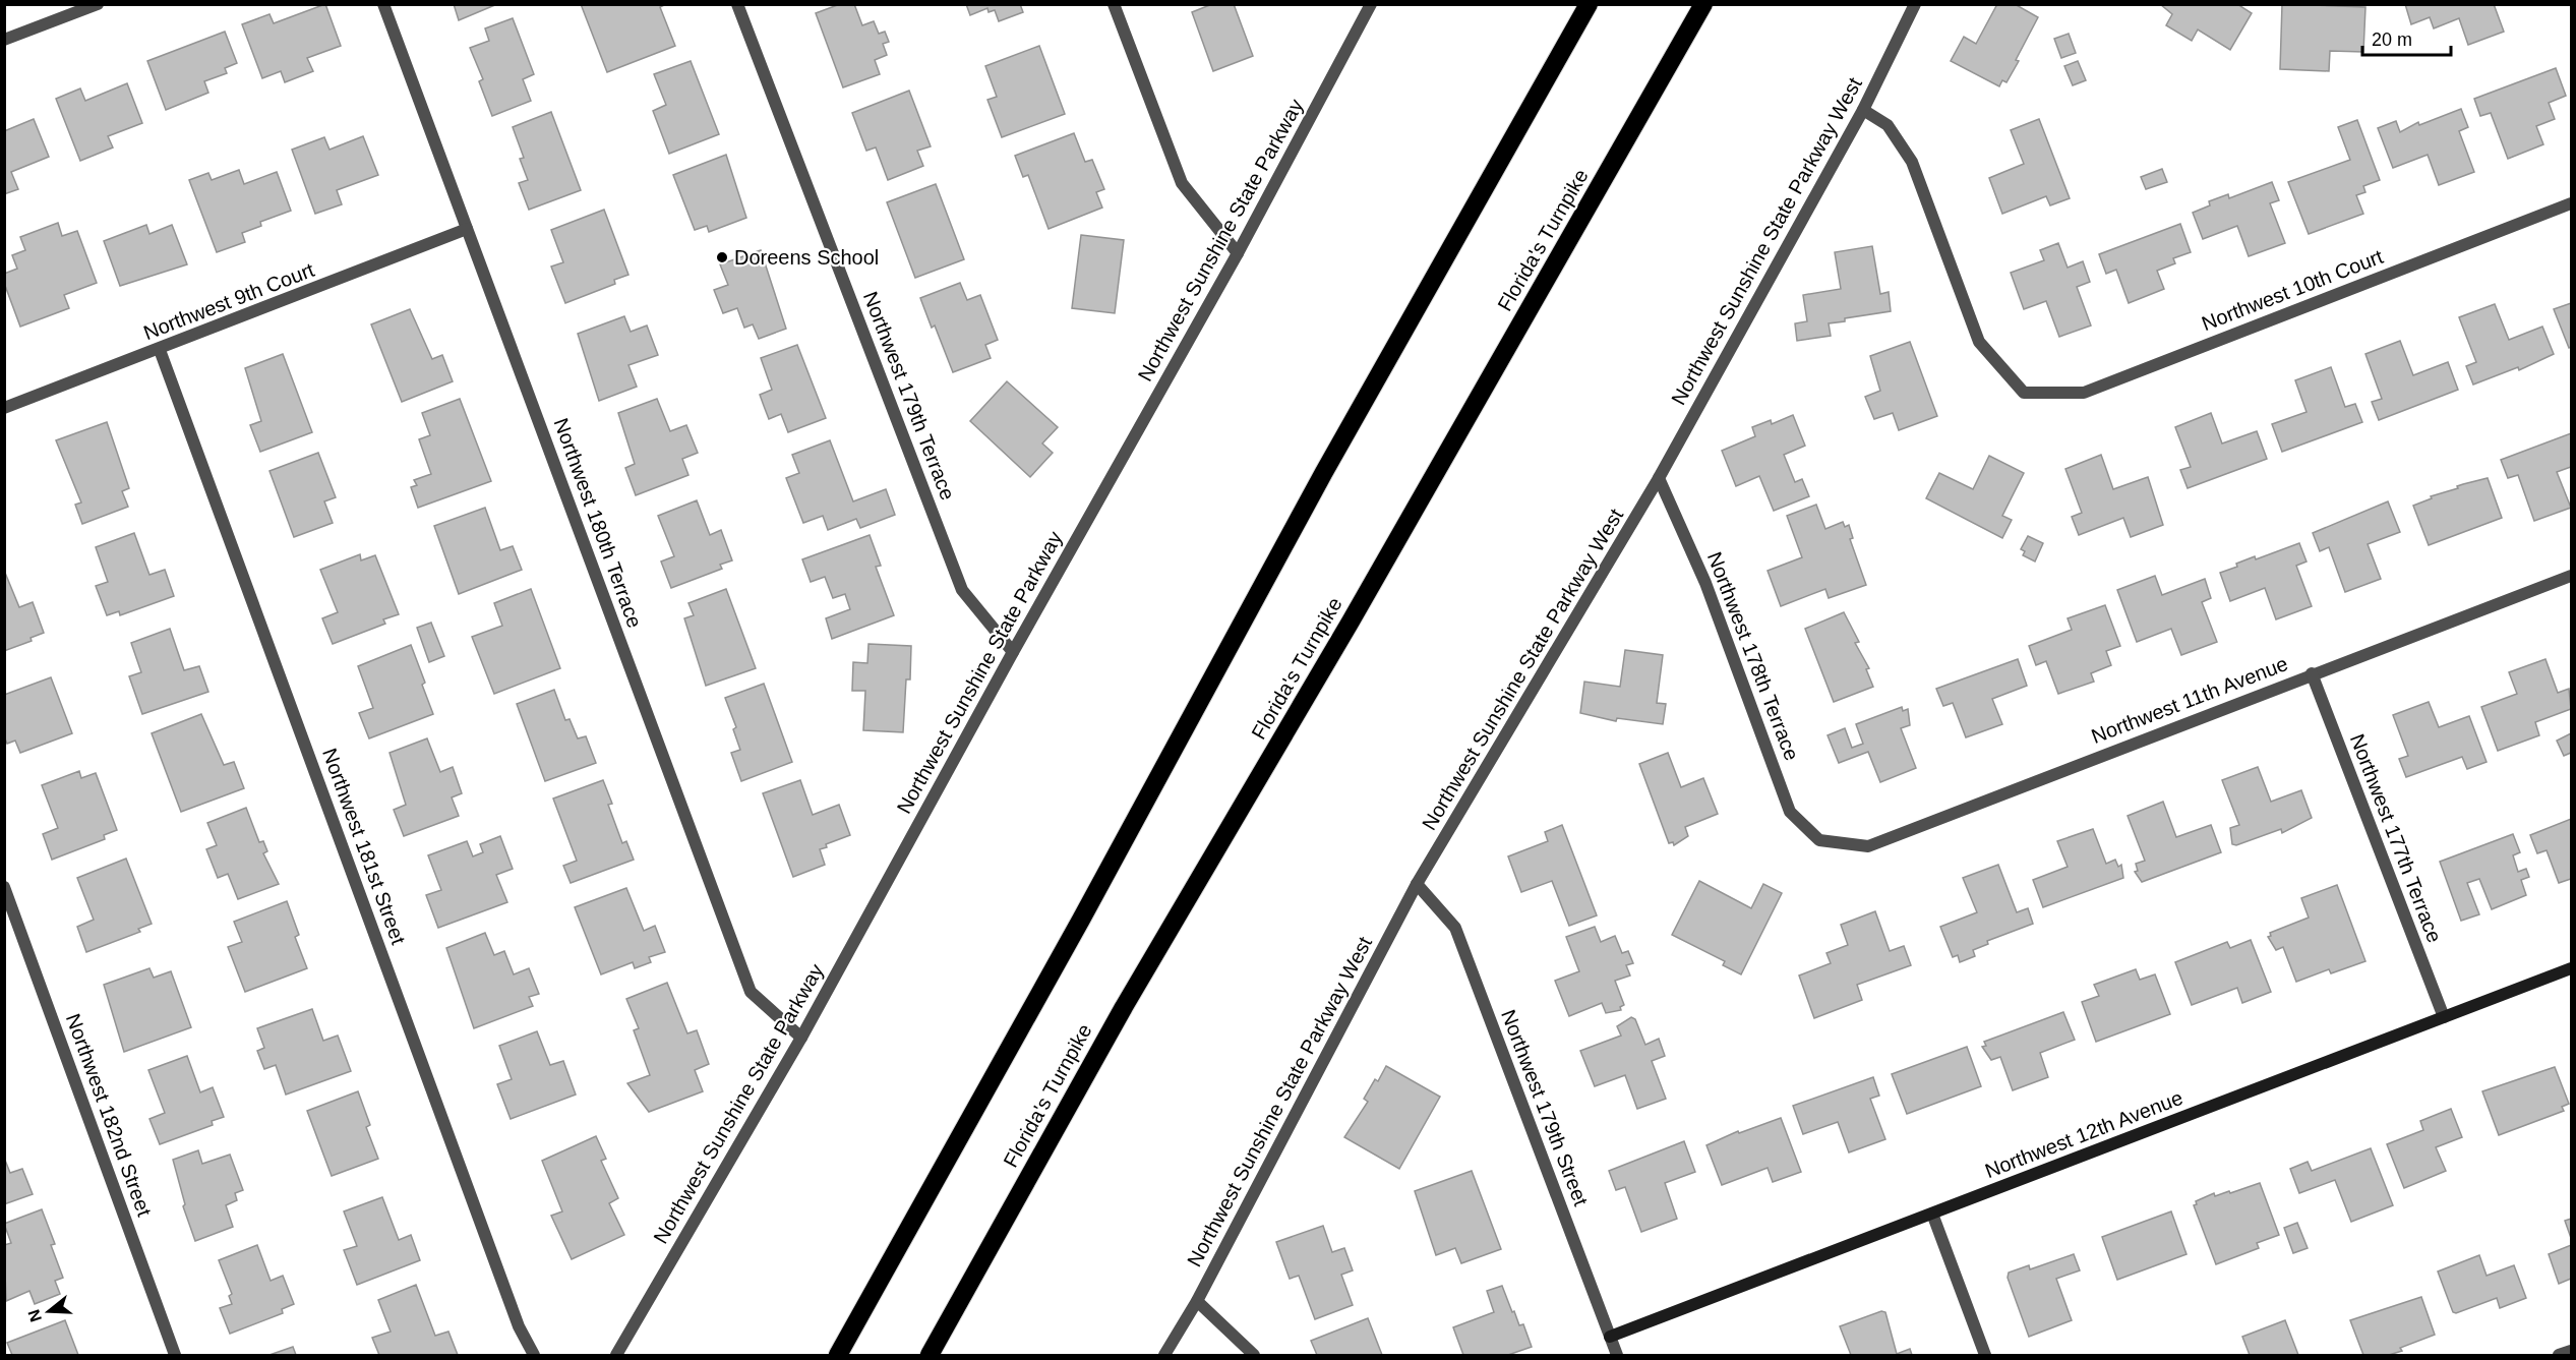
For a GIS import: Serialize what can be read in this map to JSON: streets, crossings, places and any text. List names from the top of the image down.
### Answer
{
  "streets": {
    "highway": ["Florida's Turnpike"],
    "street": [
      "Northwest Sunshine State Parkway",
      "Northwest Sunshine State Parkway West",
      "Northwest 10th Court",
      "Northwest 9th Court",
      "Northwest 179th Terrace",
      "Northwest 180th Terrace",
      "Northwest 178th Terrace",
      "Northwest 11th Avenue",
      "Northwest 177th Terrace",
      "Northwest 181st Street",
      "Northwest 179th Street",
      "Northwest 182nd Street",
      "Northwest 12th Avenue"
    ]
  },
  "crossings": [
    ["Northwest Sunshine State Parkway", "Northwest 179th Terrace"],
    ["Northwest Sunshine State Parkway", "Northwest 180th Terrace"],
    ["Northwest Sunshine State Parkway West", "Northwest 10th Court"],
    ["Northwest Sunshine State Parkway West", "Northwest 178th Terrace"],
    ["Northwest Sunshine State Parkway West", "Northwest 179th Street"],
    ["Northwest 9th Court", "Northwest 180th Terrace"],
    ["Northwest 9th Court", "Northwest 181st Street"],
    ["Northwest 178th Terrace", "Northwest 11th Avenue"],
    ["Northwest 11th Avenue", "Northwest 177th Terrace"],
    ["Northwest 177th Terrace", "Northwest 12th Avenue"],
    ["Northwest 179th Street", "Northwest 12th Avenue"]
  ],
  "places": ["Doreens School"],
  "scale_bar": "20 m",
  "north": "left"
}
